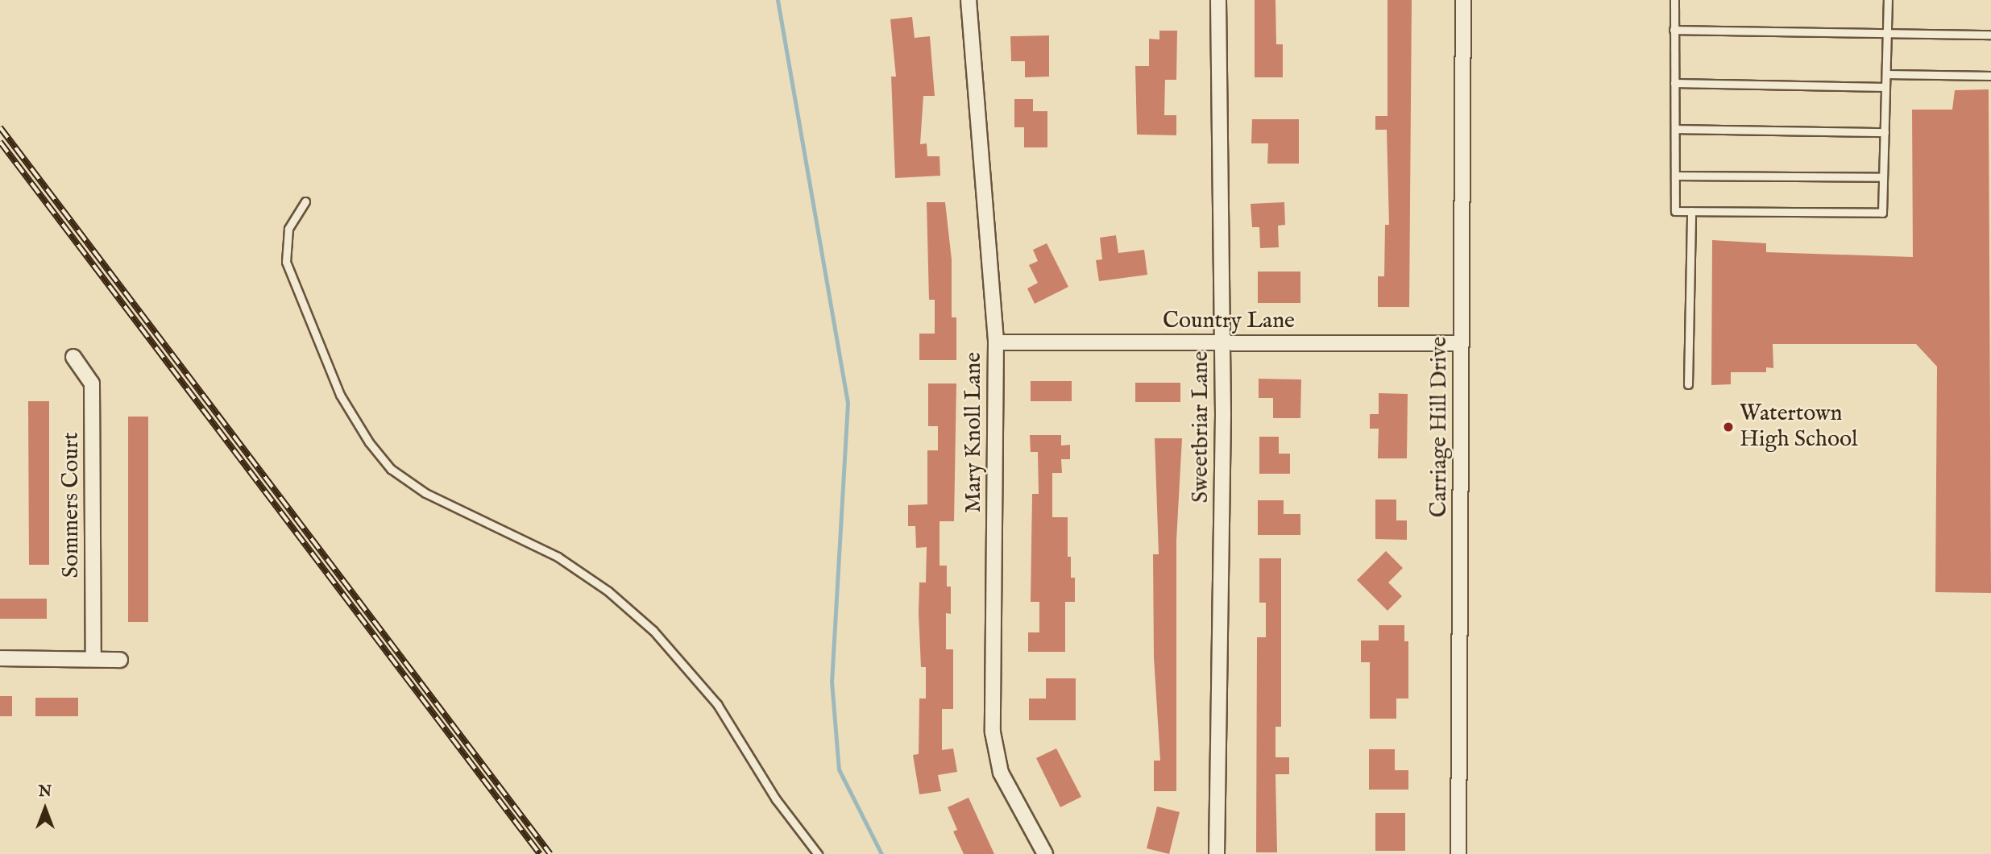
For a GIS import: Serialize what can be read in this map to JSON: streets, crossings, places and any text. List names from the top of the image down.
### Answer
{
  "streets": {
    "street": [
      "Country Lane",
      "Sweetbriar Lane",
      "Carriage Hill Drive",
      "Mary Knoll Lane",
      "Sommers Court"
    ]
  },
  "crossings": [
    ["Country Lane", "Sweetbriar Lane"],
    ["Country Lane", "Carriage Hill Drive"],
    ["Country Lane", "Mary Knoll Lane"]
  ],
  "places": ["Watertown High School"],
  "north": "top"
}
